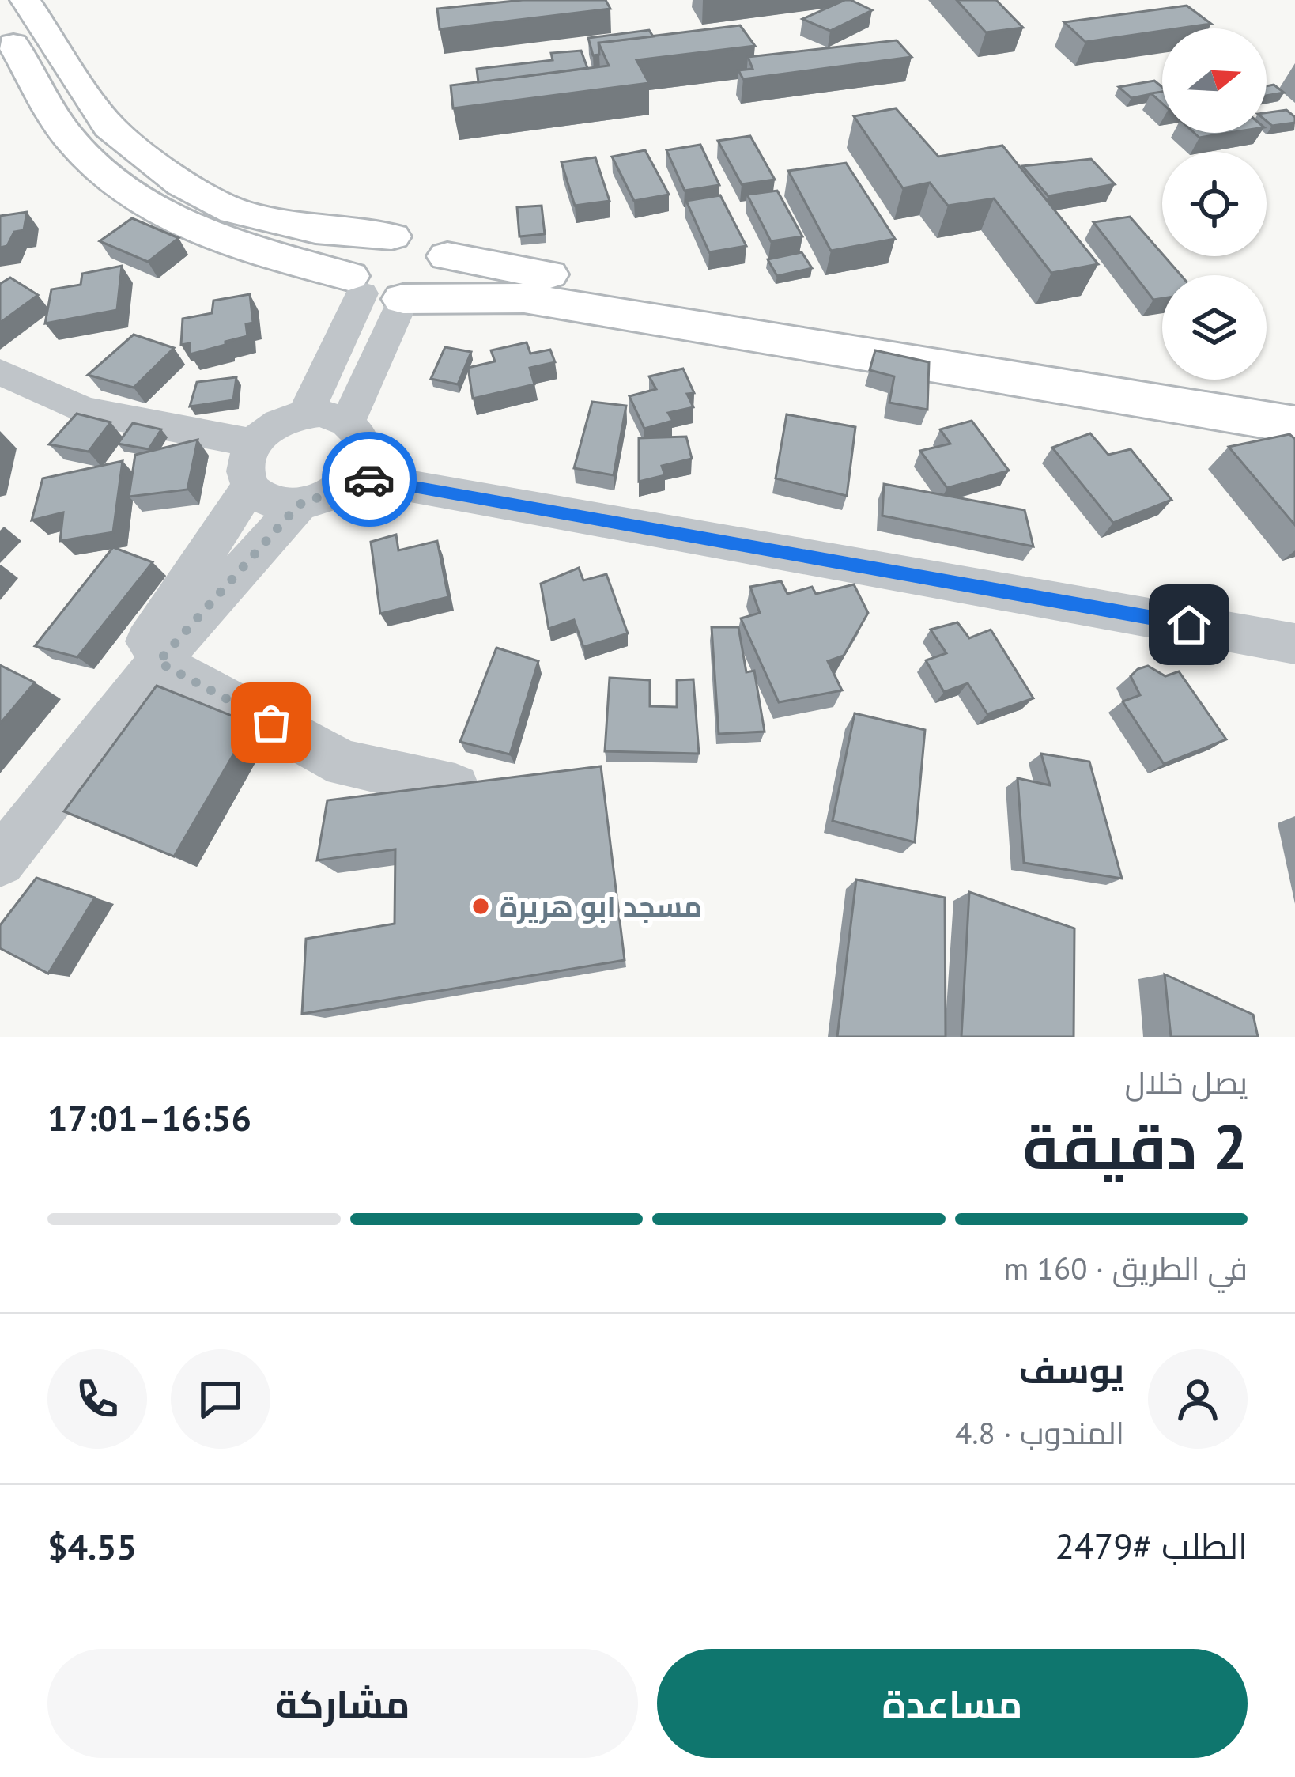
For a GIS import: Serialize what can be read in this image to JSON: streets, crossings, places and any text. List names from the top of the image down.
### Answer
{
  "places": ["مسجد ابو هريرة"],
  "north": "right",
  "page": {
    "heading": ["2 دقيقة", "يصل خلال", "16:56–17:01"],
    "panel": [
      "يوسف",
      "المندوب · 4.8",
      "الطلب #2479",
      "$4.55"
    ],
    "bar": "في الطريق · 160 m",
    "buttons": ["مساعدة", "مشاركة"]
  }
}
